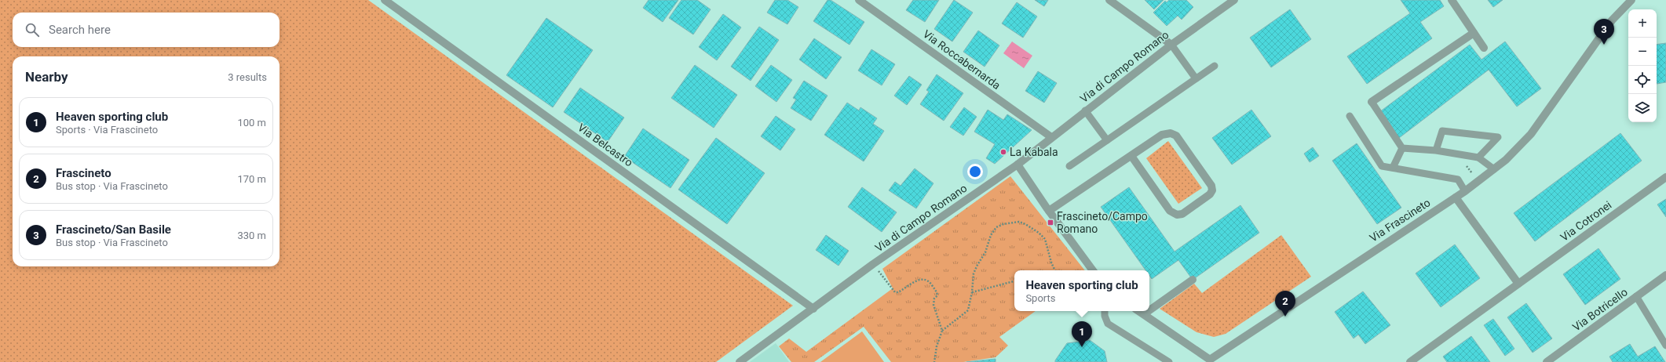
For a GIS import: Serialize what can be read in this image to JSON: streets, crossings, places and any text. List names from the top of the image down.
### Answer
{
  "streets": {
    "street": [
      "Via Roccabernarda",
      "Via di Campo Romano",
      "Via Belcastro",
      "Via Frascineto",
      "Via Cotronei",
      "Via Botricello"
    ]
  },
  "crossings": [
    ["Via Roccabernarda", "Via di Campo Romano"],
    ["Via di Campo Romano", "Via Belcastro"]
  ],
  "places": {
    "other": ["La Kabala"],
    "transit": ["Frascineto/Campo Romano"]
  },
  "page": {
    "map_buttons": ["+", "−"],
    "search": "Search here",
    "pins": ["3", "2", "1"],
    "heading": ["Nearby", "3 results"],
    "list": [
      {
        "mark": "1",
        "name": "Heaven sporting club",
        "note": "Sports · Via Frascineto",
        "value": "100 m"
      },
      {
        "mark": "2",
        "name": "Frascineto",
        "note": "Bus stop · Via Frascineto",
        "value": "170 m"
      },
      {
        "mark": "3",
        "name": "Frascineto/San Basile",
        "note": "Bus stop · Via Frascineto",
        "value": "330 m"
      }
    ],
    "popup": ["Heaven sporting club", "Sports"]
  }
}
